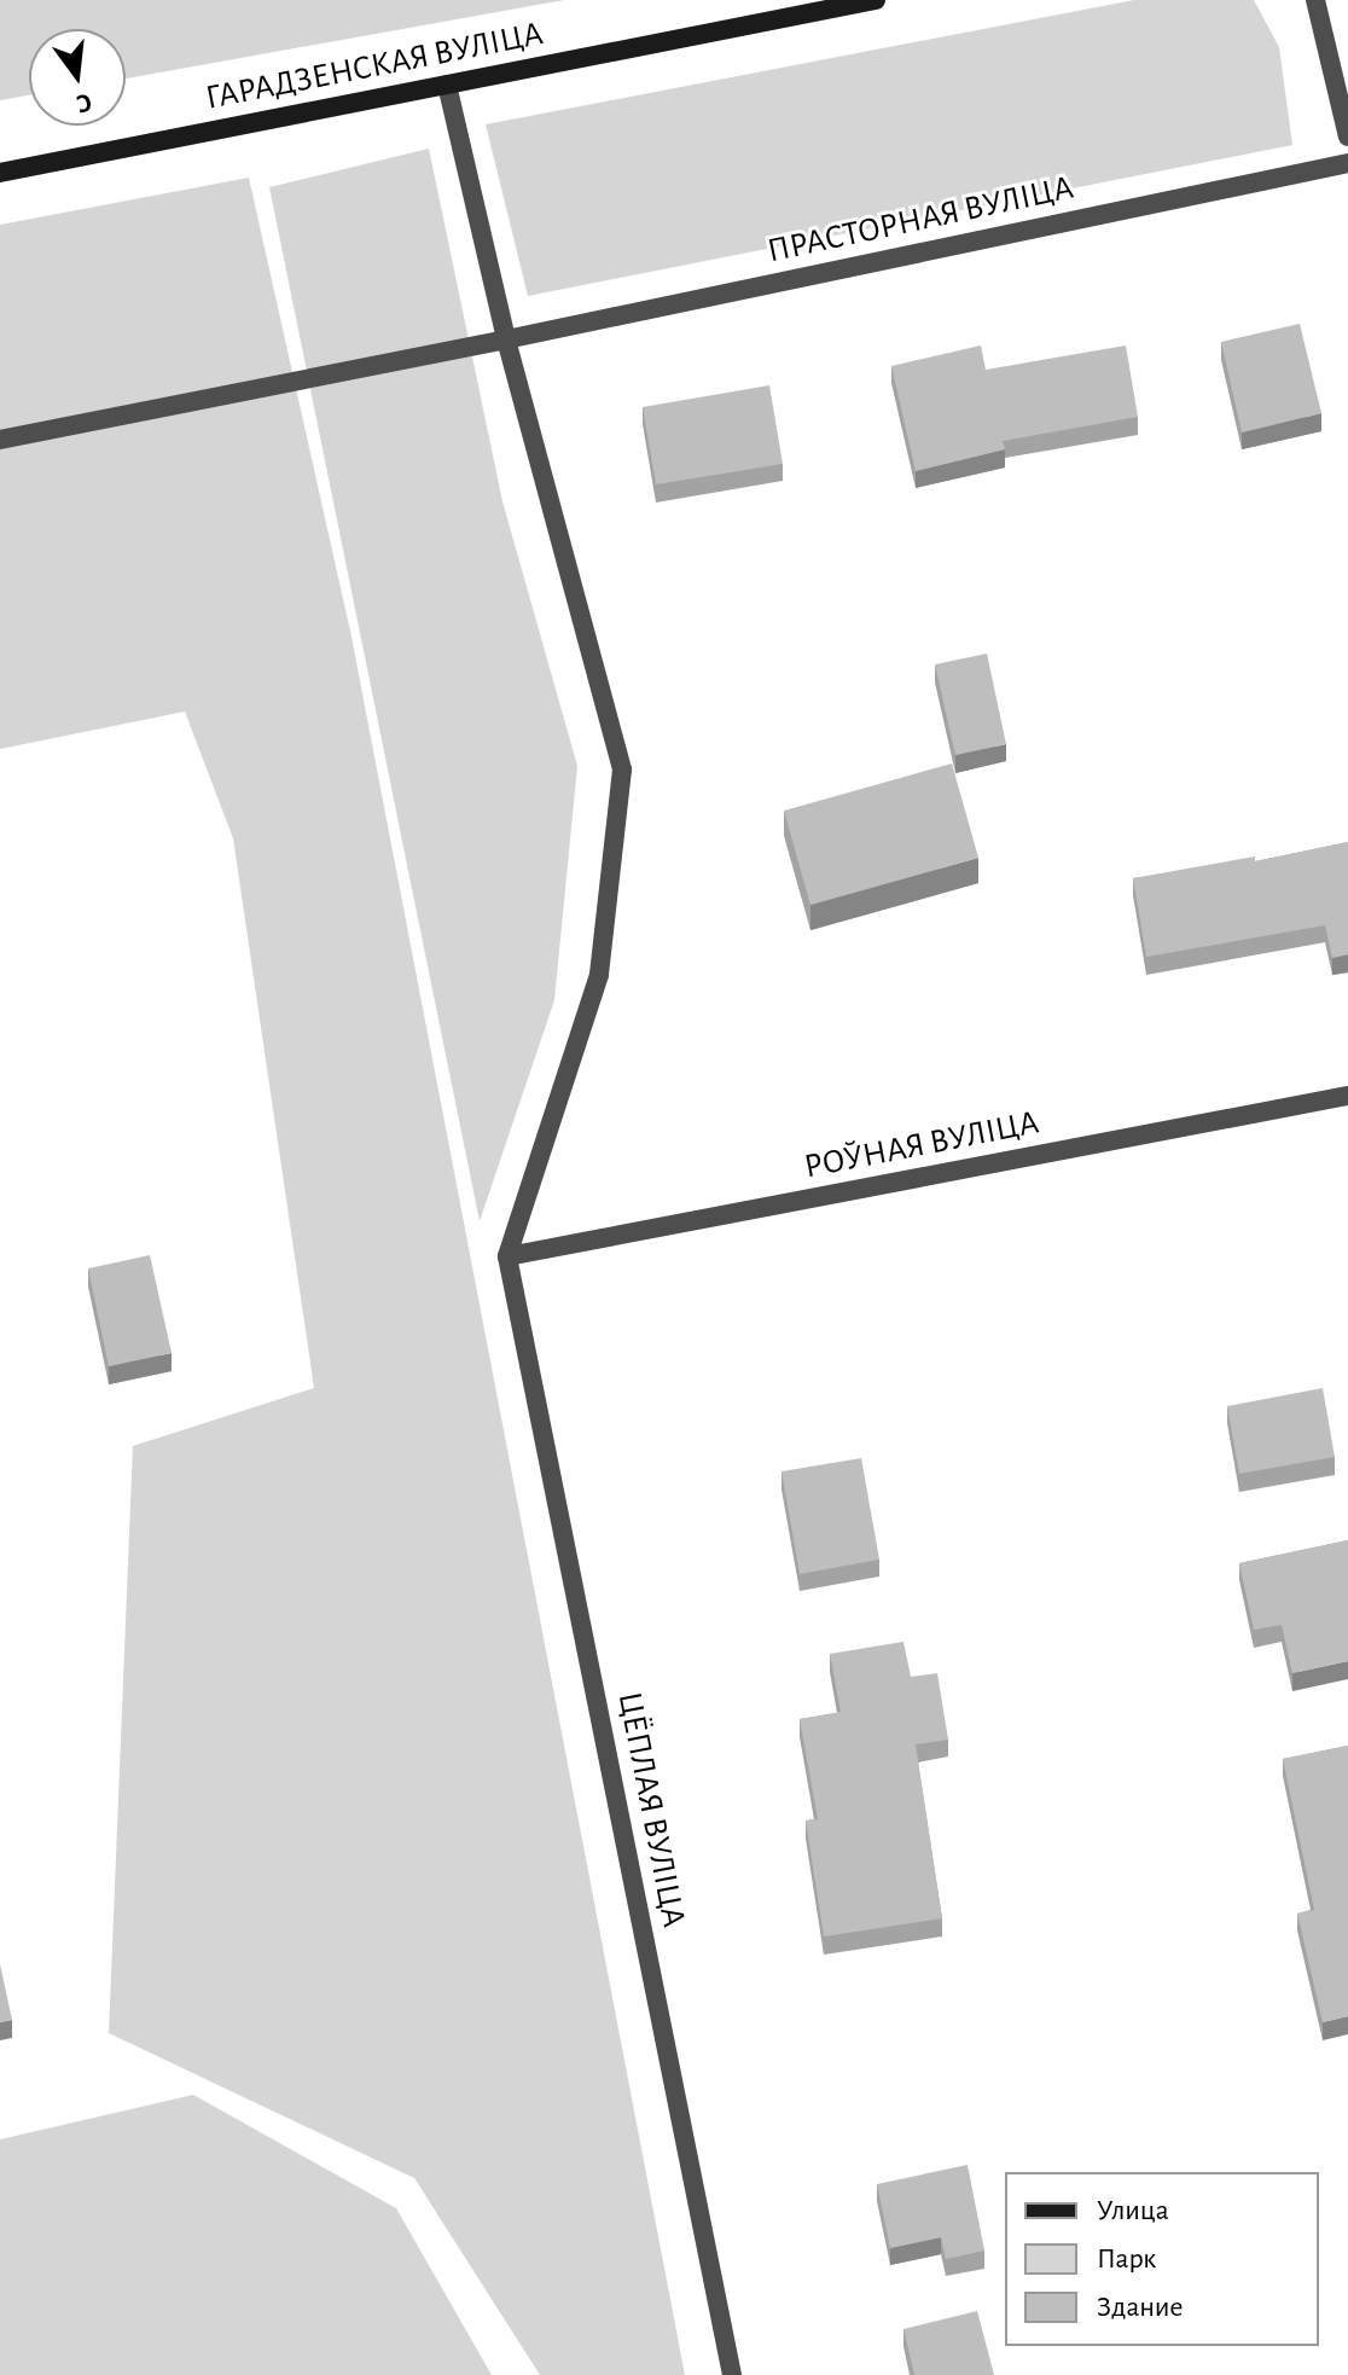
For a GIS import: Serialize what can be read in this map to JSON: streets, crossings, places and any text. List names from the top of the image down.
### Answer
{
  "streets": {
    "main road": ["ГАРАДЗЕНСКАЯ ВУЛІЦА"],
    "street": ["ПРАСТОРНАЯ ВУЛІЦА", "РОЎНАЯ ВУЛІЦА", "ЦЁПЛАЯ ВУЛІЦА"]
  },
  "crossings": [
    ["РОЎНАЯ ВУЛІЦА", "ЦЁПЛАЯ ВУЛІЦА"]
  ],
  "legend": ["Улица", "Парк", "Здание"],
  "north": "bottom"
}
